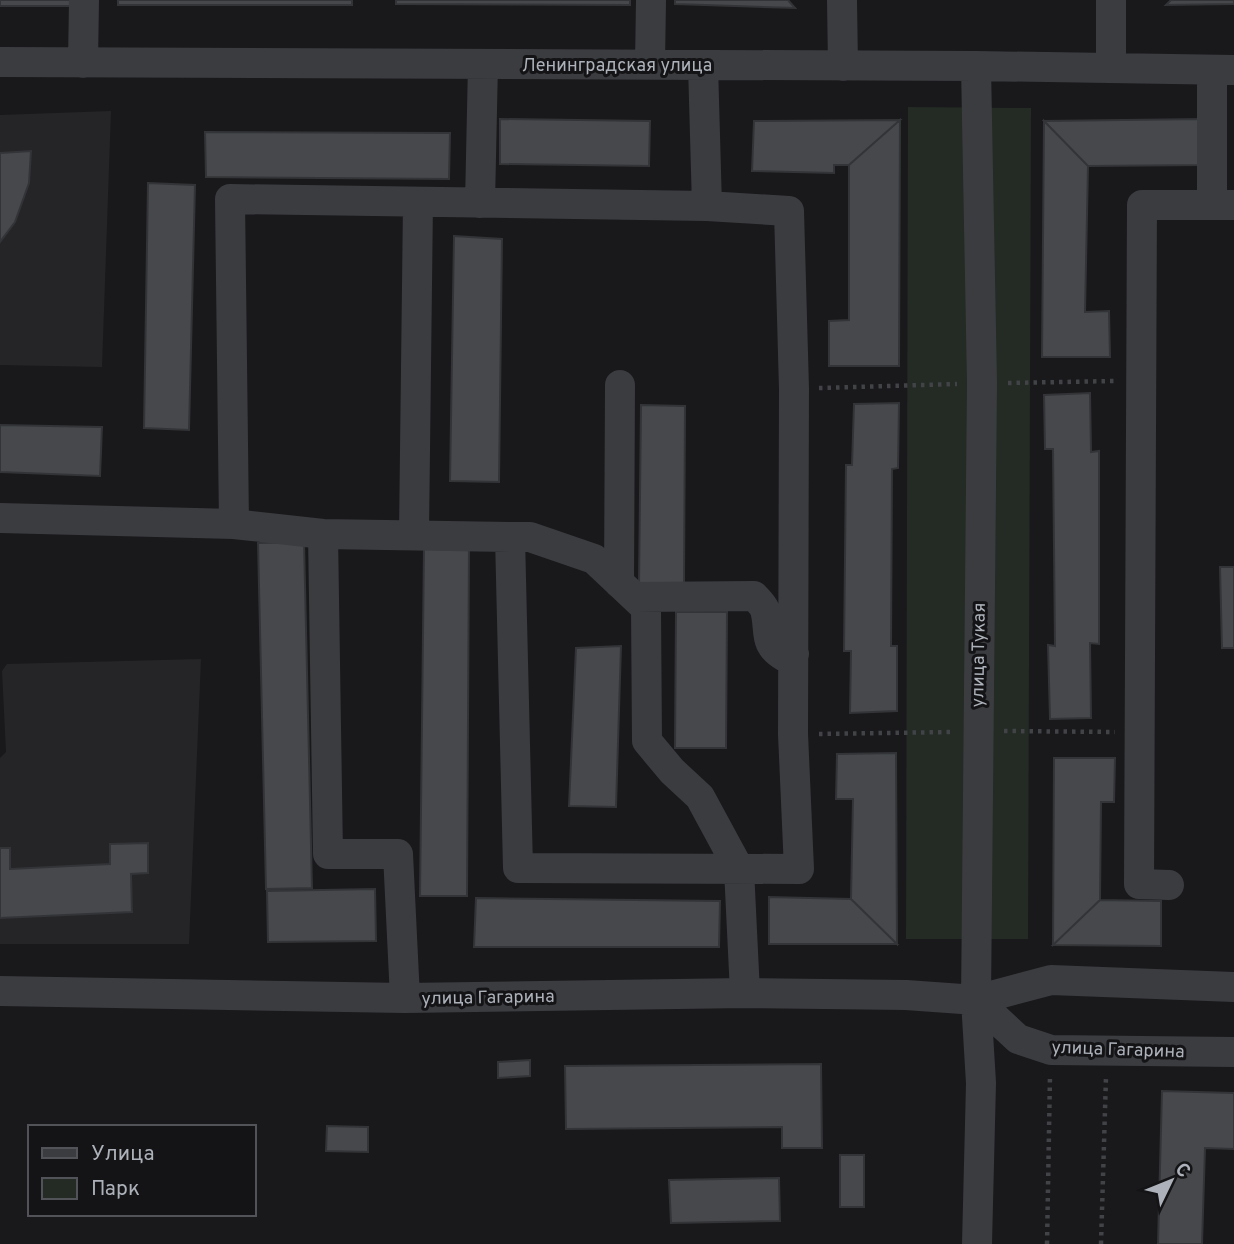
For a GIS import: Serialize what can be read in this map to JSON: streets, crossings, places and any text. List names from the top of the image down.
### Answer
{
  "streets": {
    "street": ["Ленинградская улица", "улица Тукая", "улица Гагарина"]
  },
  "crossings": [
    ["Ленинградская улица", "улица Тукая"],
    ["улица Тукая", "улица Гагарина"]
  ],
  "legend": ["Улица", "Парк"],
  "north": "top right"
}
